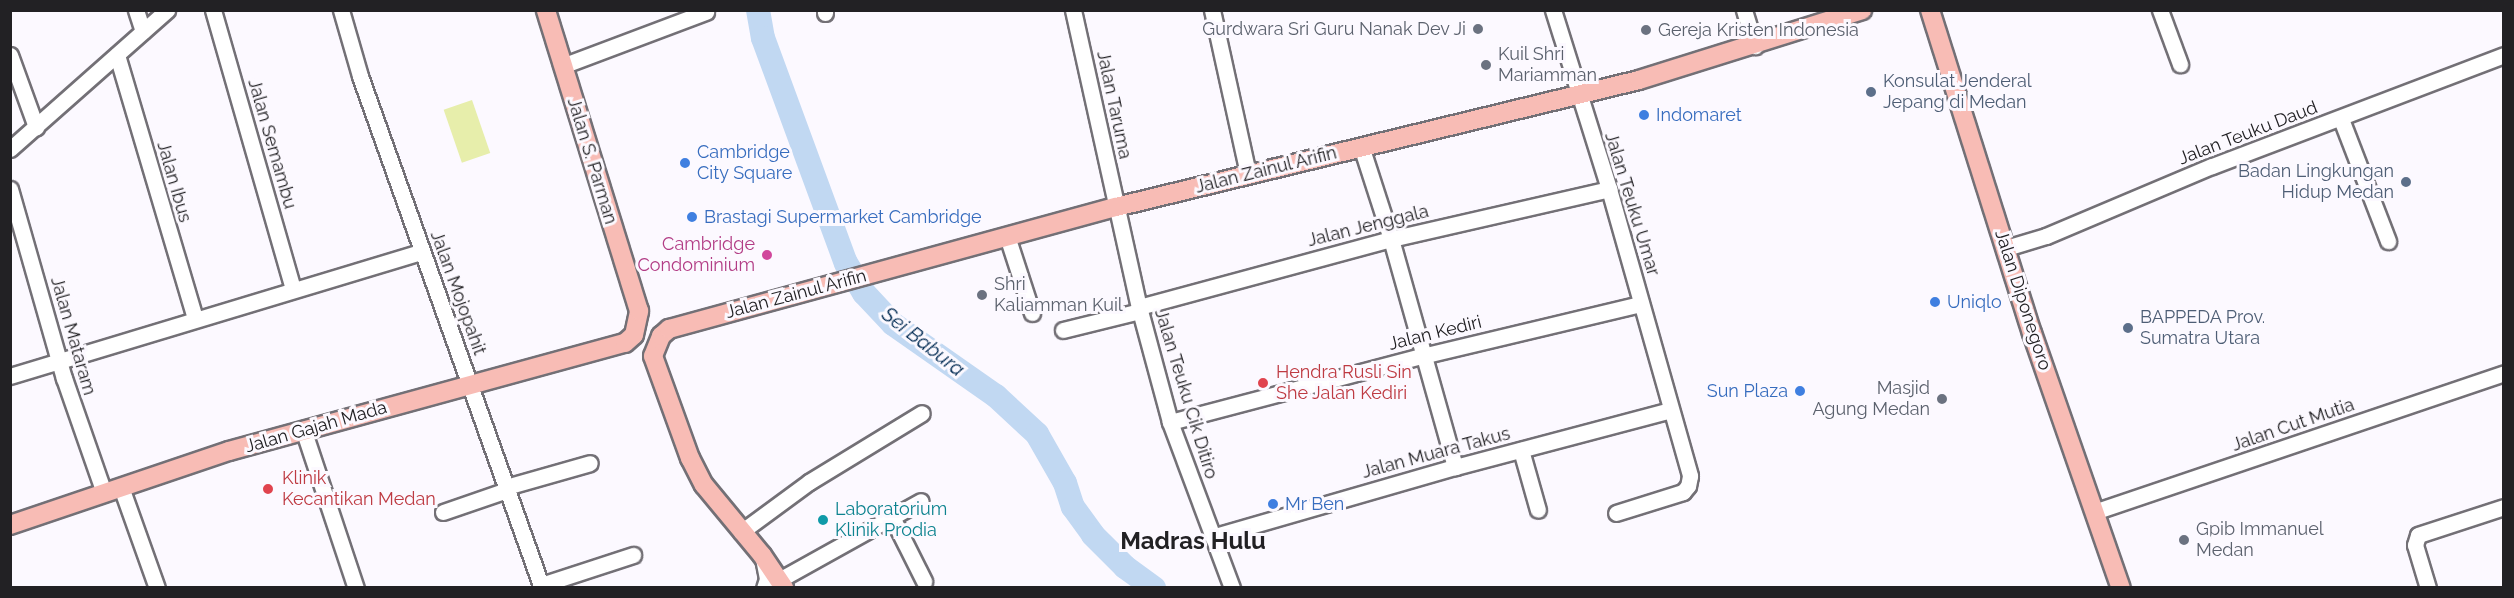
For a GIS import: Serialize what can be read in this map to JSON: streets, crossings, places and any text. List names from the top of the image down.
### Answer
{
  "streets": {
    "main road": [
      "Jalan S. Parman",
      "Jalan Zainul Arifin",
      "Jalan Diponegoro",
      "Jalan Gajah Mada"
    ],
    "street": [
      "Jalan Taruma",
      "Jalan Teuku Daud",
      "Jalan Semambu",
      "Jalan Ibus",
      "Jalan Teuku Umar",
      "Jalan Jenggala",
      "Jalan Mojopahit",
      "Jalan Kediri",
      "Jalan Mataram",
      "Jalan Teuku Cik Ditiro",
      "Jalan Cut Mutia",
      "Jalan Muara Takus"
    ]
  },
  "crossings": [
    ["Jalan Taruma", "Jalan Zainul Arifin"],
    ["Jalan Taruma", "Jalan Teuku Cik Ditiro"],
    ["Jalan Teuku Daud", "Jalan Diponegoro"],
    ["Jalan Zainul Arifin", "Jalan Teuku Umar"],
    ["Jalan Zainul Arifin", "Jalan Teuku Cik Ditiro"],
    ["Jalan Teuku Umar", "Jalan Jenggala"],
    ["Jalan Teuku Umar", "Jalan Kediri"],
    ["Jalan Teuku Umar", "Jalan Muara Takus"],
    ["Jalan Jenggala", "Jalan Teuku Cik Ditiro"],
    ["Jalan Mojopahit", "Jalan Gajah Mada"],
    ["Jalan Diponegoro", "Jalan Cut Mutia"],
    ["Jalan Kediri", "Jalan Teuku Cik Ditiro"],
    ["Jalan Mataram", "Jalan Gajah Mada"],
    ["Jalan Teuku Cik Ditiro", "Jalan Muara Takus"]
  ],
  "districts": ["Madras Hulu"],
  "water": ["Sei Babura"],
  "places": [
    "Gurdwara Sri Guru Nanak Dev Ji",
    "Gereja Kristen Indonesia",
    "Kuil Shri Mariamman",
    "Konsulat Jenderal Jepang di Medan",
    "Indomaret",
    "Cambridge City Square",
    "Badan Lingkungan Hidup Medan",
    "Brastagi Supermarket Cambridge",
    "Cambridge Condominium",
    "Shri Kaliamman Kuil",
    "Uniqlo",
    "BAPPEDA Prov. Sumatra Utara",
    "Hendra Rusli Sin She Jalan Kediri",
    "Sun Plaza",
    "Masjid Agung Medan",
    "Klinik Kecantikan Medan",
    "Mr Ben",
    "Laboratorium Klinik Prodia",
    "Gpib Immanuel Medan"
  ]
}
